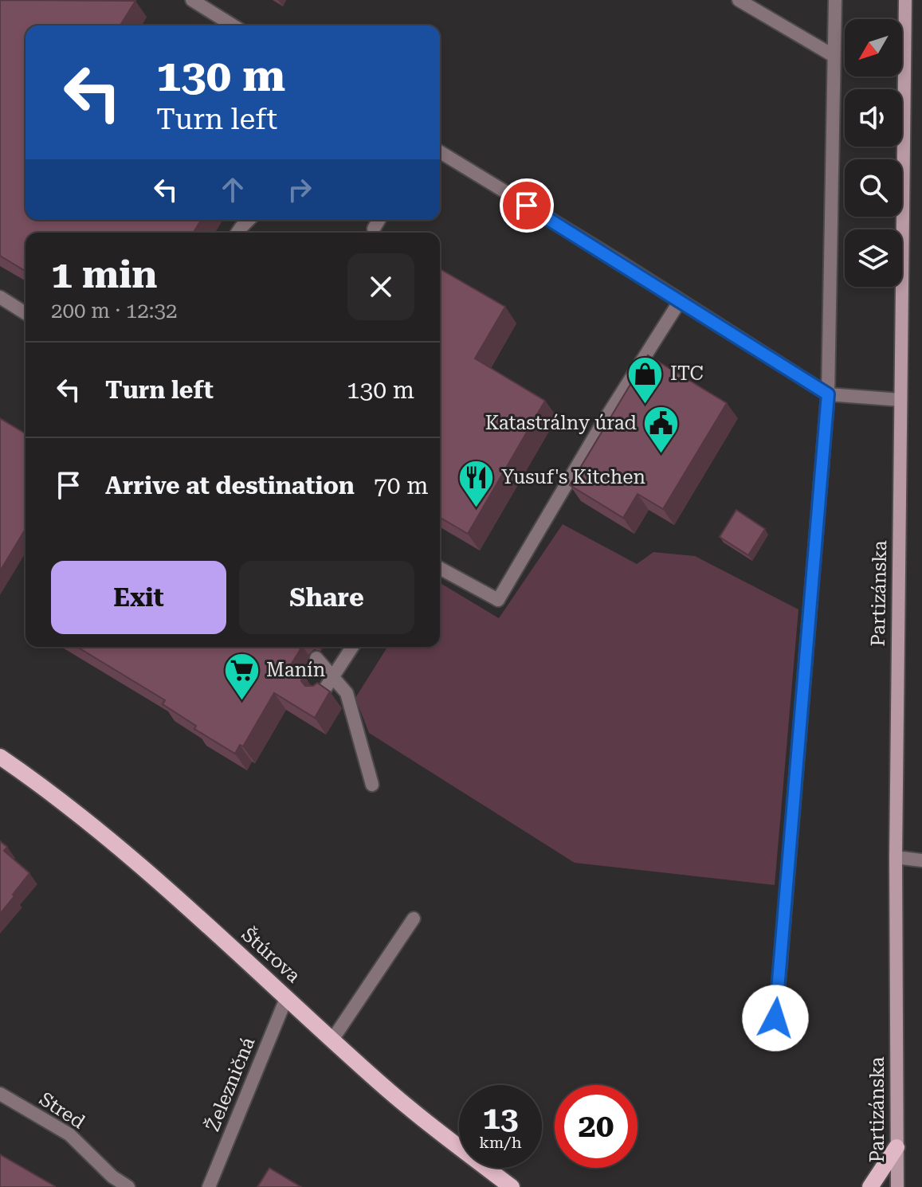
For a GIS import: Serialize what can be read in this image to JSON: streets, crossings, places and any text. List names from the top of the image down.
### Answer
{
  "streets": {
    "main road": ["Partizánska", "Štúrova"],
    "street": ["Železničná", "Stred"]
  },
  "crossings": [
    ["Štúrova", "Železničná"]
  ],
  "places": {
    "shop": ["ITC"],
    "public building": ["Katastrálny úrad"],
    "restaurant": ["Yusuf's Kitchen"],
    "supermarket": ["Manín"]
  },
  "north": "bottom left",
  "page": {
    "turn": ["130 m", "Turn left"],
    "heading": ["1 min", "200 m · 12:32"],
    "list": [
      {
        "name": "Turn left",
        "value": "130 m"
      },
      {
        "name": "Arrive at destination",
        "value": "70 m"
      }
    ],
    "buttons": ["Exit", "Share"],
    "speed": "13 km/h",
    "limit": "20"
  }
}
